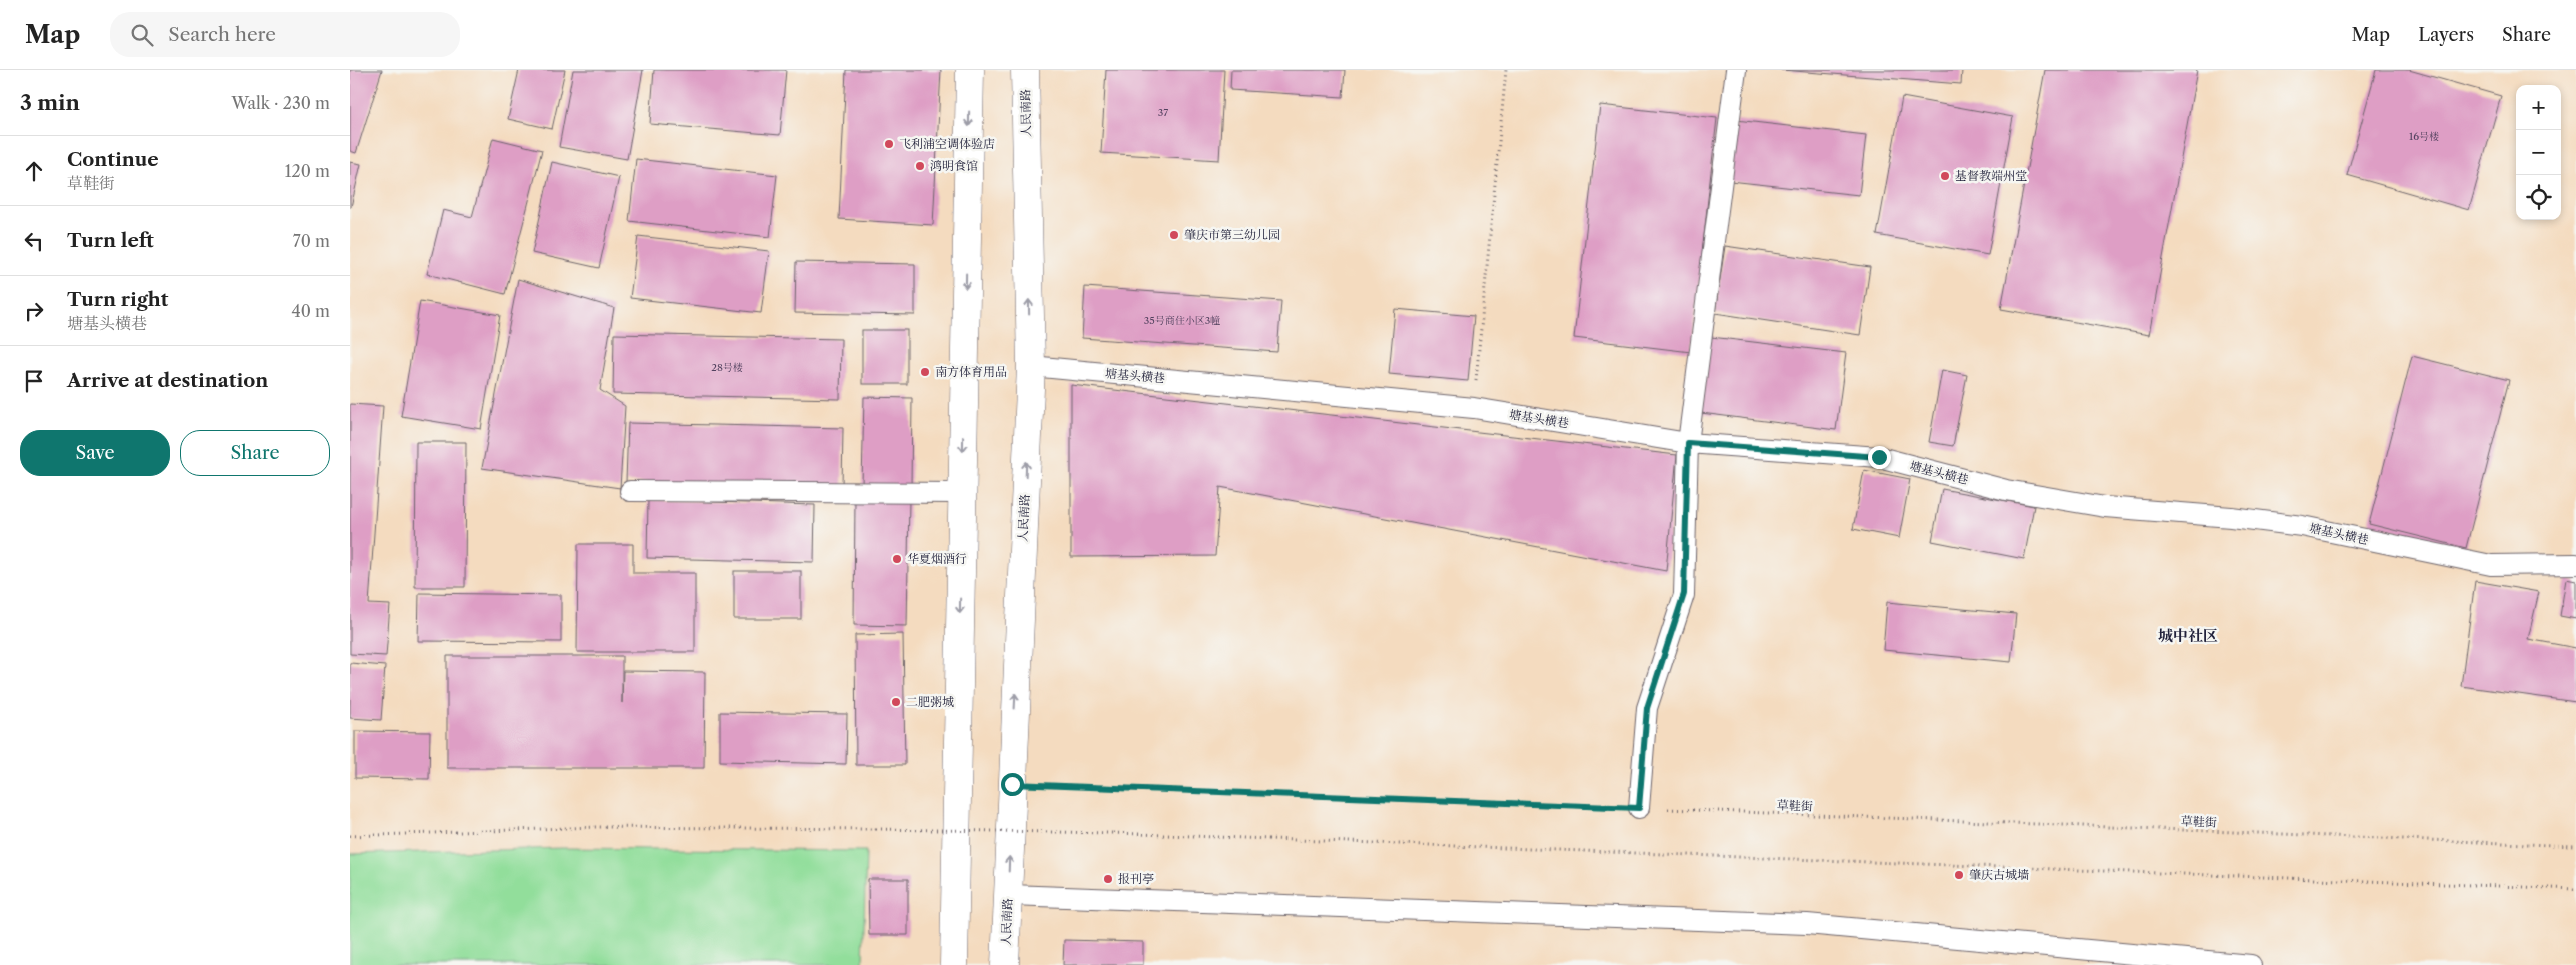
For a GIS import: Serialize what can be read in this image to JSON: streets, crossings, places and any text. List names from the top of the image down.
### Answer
{
  "streets": {
    "main road": ["人民南路"],
    "lane": ["塘基头横巷"],
    "path": ["草鞋街"]
  },
  "crossings": [
    ["人民南路", "塘基头横巷"],
    ["人民南路", "草鞋街"]
  ],
  "districts": ["城中社区"],
  "places": [
    "飞利浦空调体验店",
    "鸿明食馆",
    "基督教端州堂",
    "肇庆市第三幼儿园",
    "南方体育用品",
    "华夏烟酒行",
    "二肥粥城",
    "肇庆古城墙",
    "报刊亭"
  ],
  "house_numbers": [
    "37",
    "16号楼",
    "35号商住小区3幢",
    "28号楼"
  ],
  "page": {
    "header": "Map",
    "search": "Search here",
    "nav": ["Map", "Layers", "Share"],
    "heading": ["3 min", "Walk · 230 m"],
    "map_buttons": ["+", "−"],
    "list": [
      ["Continue", "草鞋街", "120 m"],
      ["Turn left", "70 m"],
      ["Turn right", "塘基头横巷", "40 m"],
      "Arrive at destination"
    ],
    "buttons": ["Save", "Share"]
  }
}
